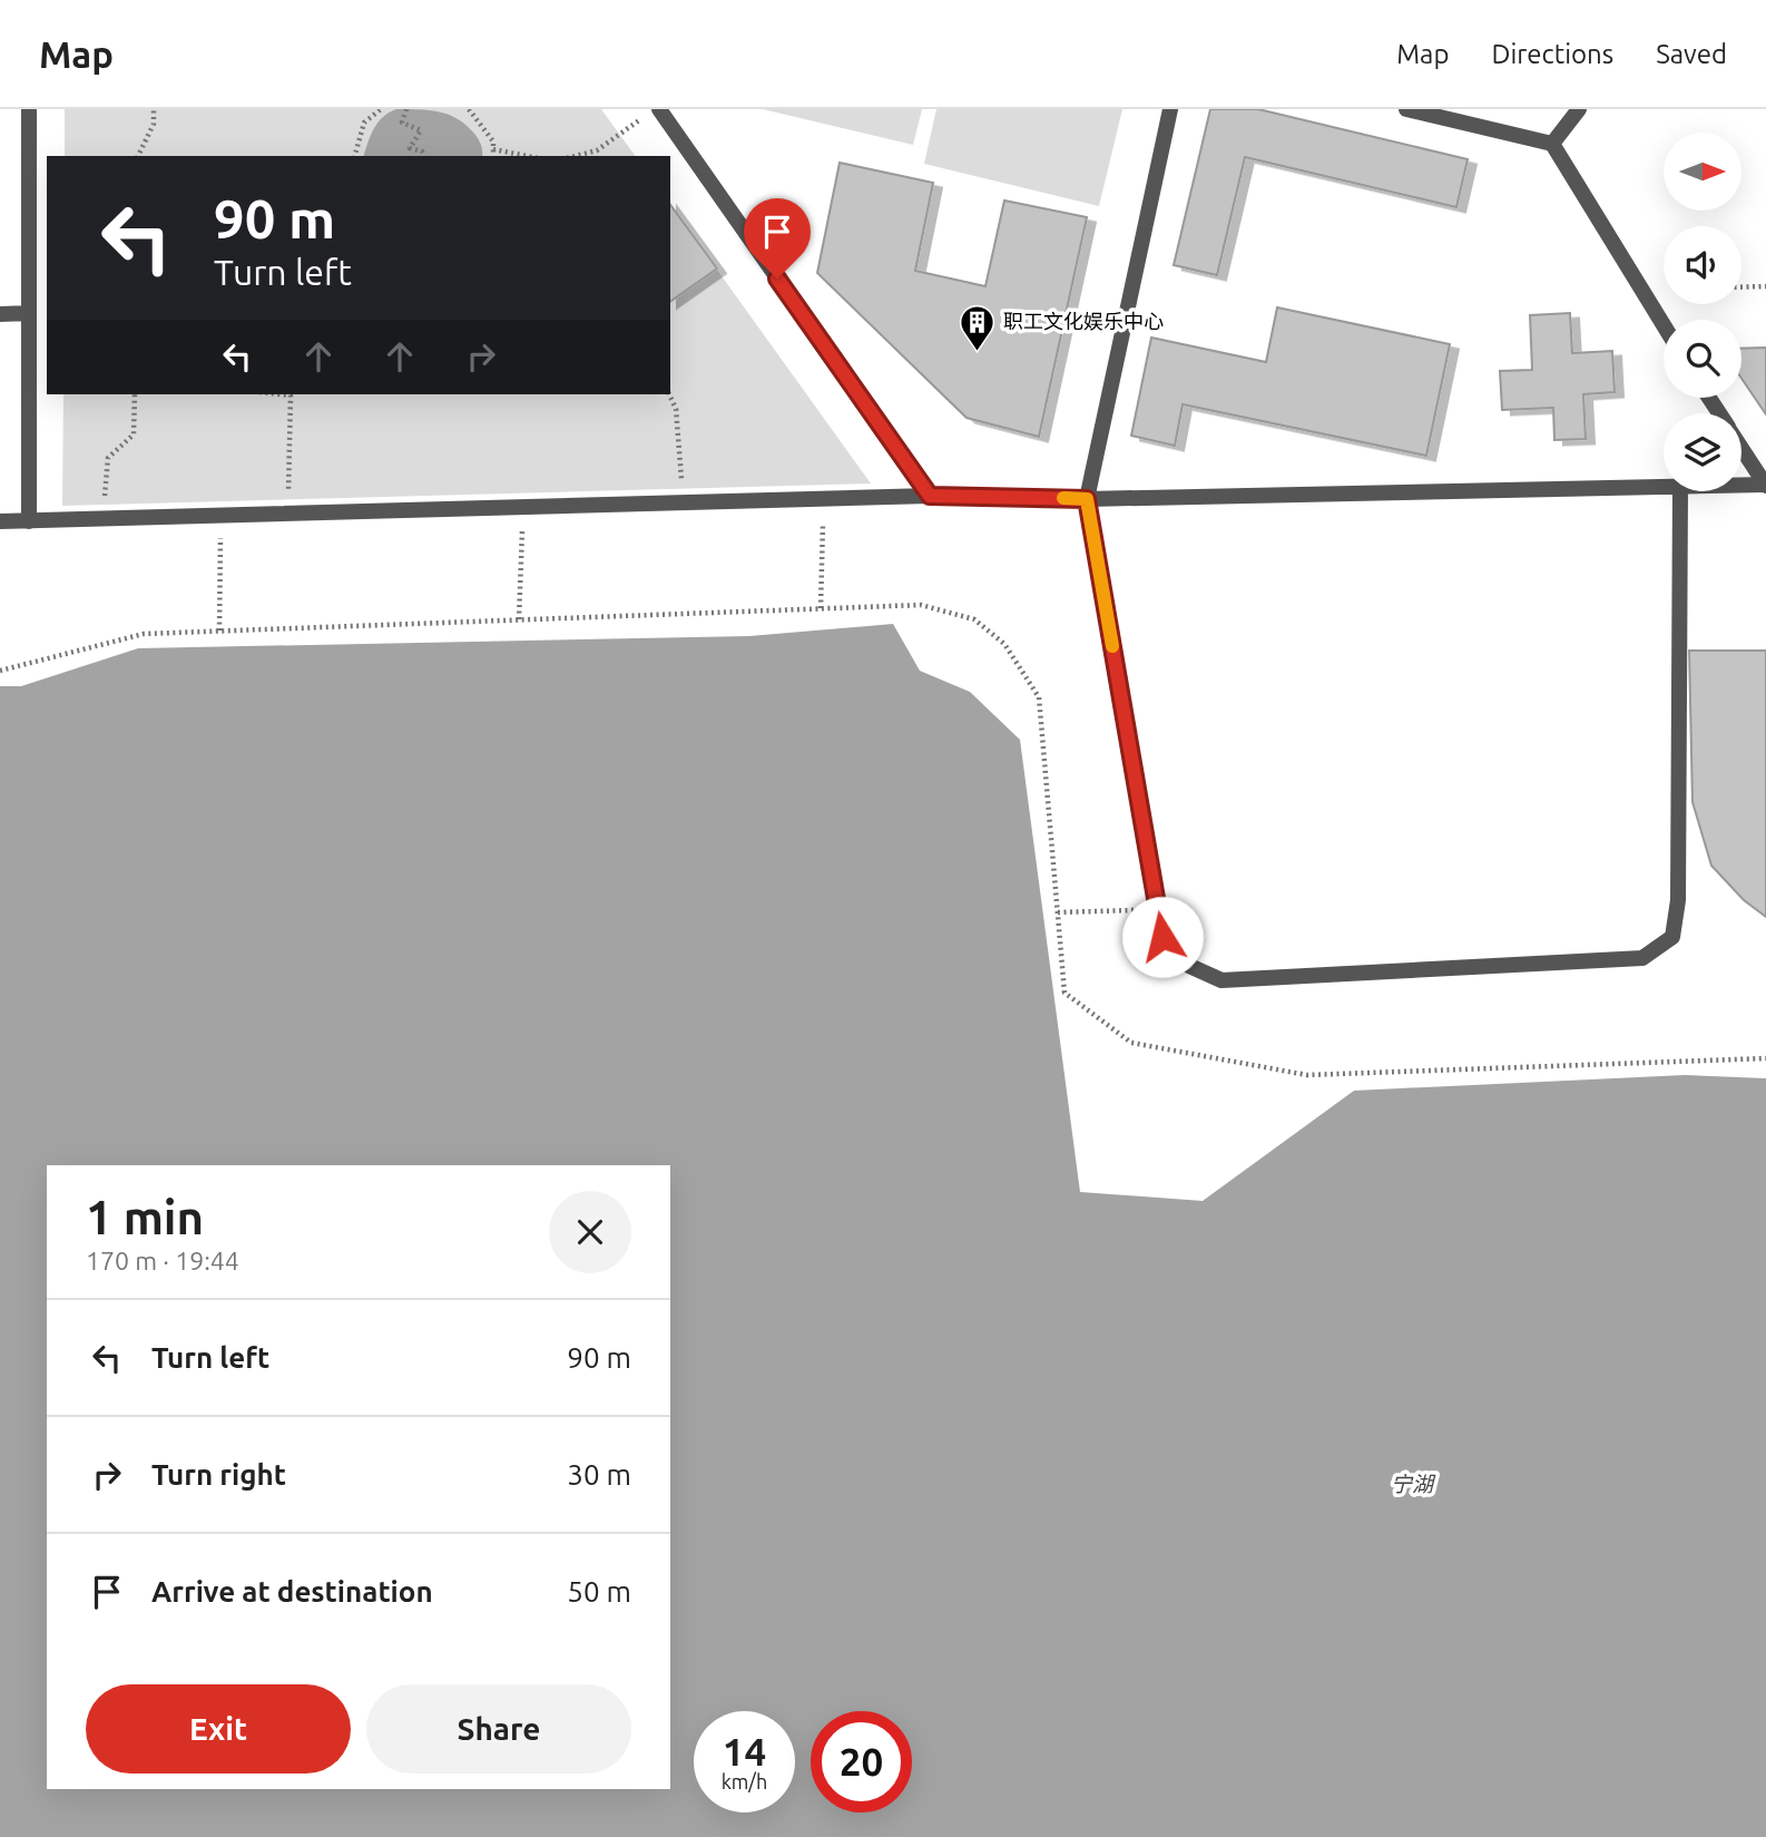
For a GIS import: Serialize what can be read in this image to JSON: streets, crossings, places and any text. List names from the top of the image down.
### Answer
{
  "water": ["宁湖"],
  "places": {
    "building": ["职工文化娱乐中心"]
  },
  "north": "right",
  "page": {
    "header": "Map",
    "nav": ["Map", "Directions", "Saved"],
    "turn": ["90 m", "Turn left"],
    "heading": ["1 min", "170 m · 19:44"],
    "list": [
      {
        "name": "Turn left",
        "value": "90 m"
      },
      {
        "name": "Turn right",
        "value": "30 m"
      },
      {
        "name": "Arrive at destination",
        "value": "50 m"
      }
    ],
    "buttons": ["Exit", "Share"],
    "speed": "14 km/h",
    "limit": "20"
  }
}
